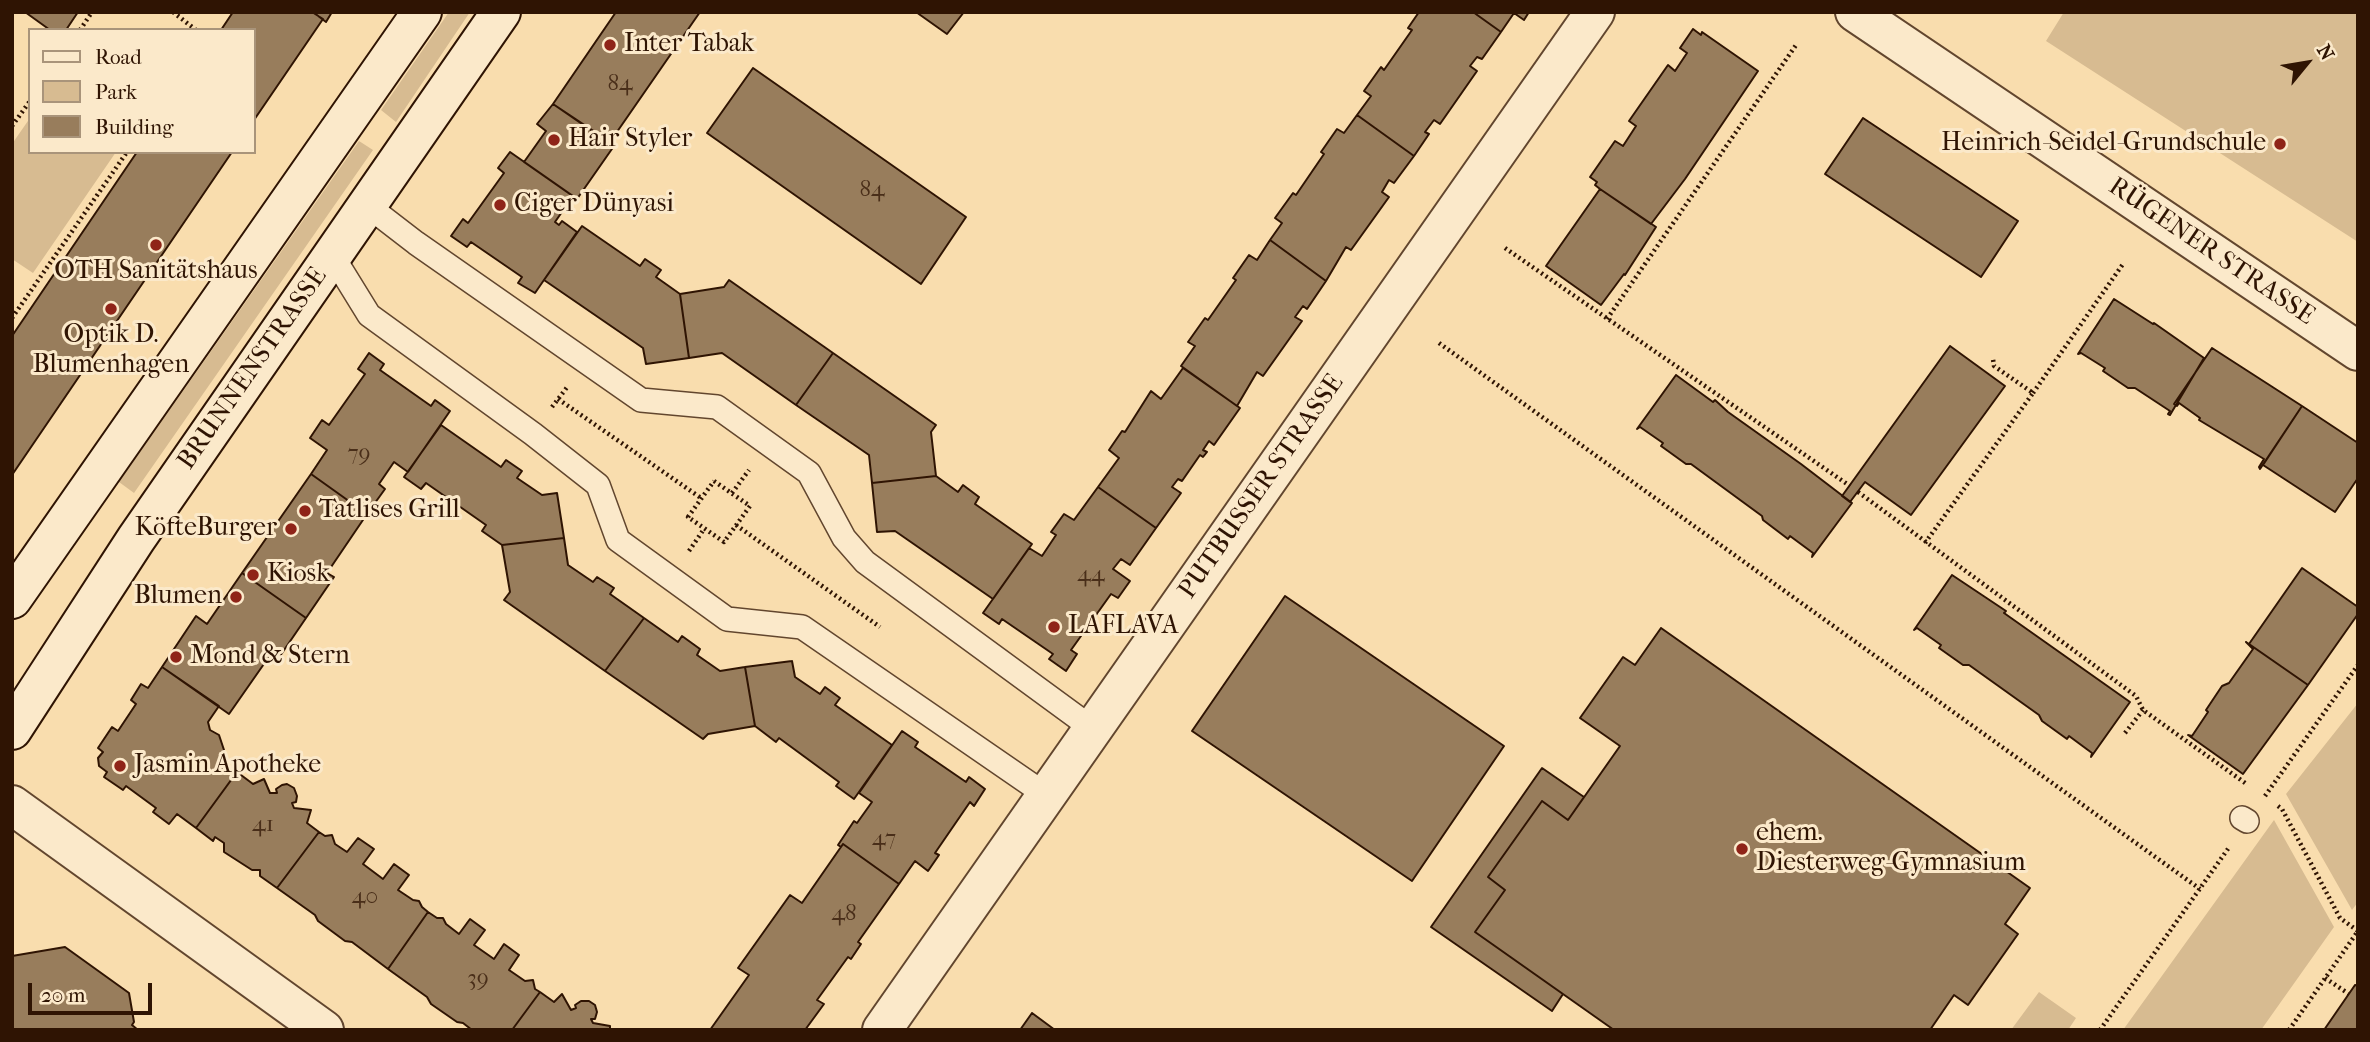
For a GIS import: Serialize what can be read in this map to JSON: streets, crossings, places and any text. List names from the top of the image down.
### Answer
{
  "streets": {
    "street": ["RÜGENER STRASSE", "BRUNNENSTRASSE", "PUTBUSSER STRASSE"]
  },
  "places": [
    "Inter Tabak",
    "Hair Styler",
    "Heinrich-Seidel-Grundschule",
    "Ciger Dünyasi",
    "OTH Sanitätshaus",
    "Optik D. Blumenhagen",
    "Tatlises Grill",
    "KöfteBurger",
    "Kiosk",
    "Blumen",
    "LAFLAVA",
    "Mond & Stern",
    "Jasmin Apotheke",
    "ehem. Diesterweg-Gymnasium"
  ],
  "house_numbers": [
    "84",
    "84",
    "79",
    "44",
    "41",
    "47",
    "40",
    "48",
    "39"
  ],
  "legend": ["Road", "Park", "Building"],
  "scale_bar": "20 m",
  "north": "top right"
}
